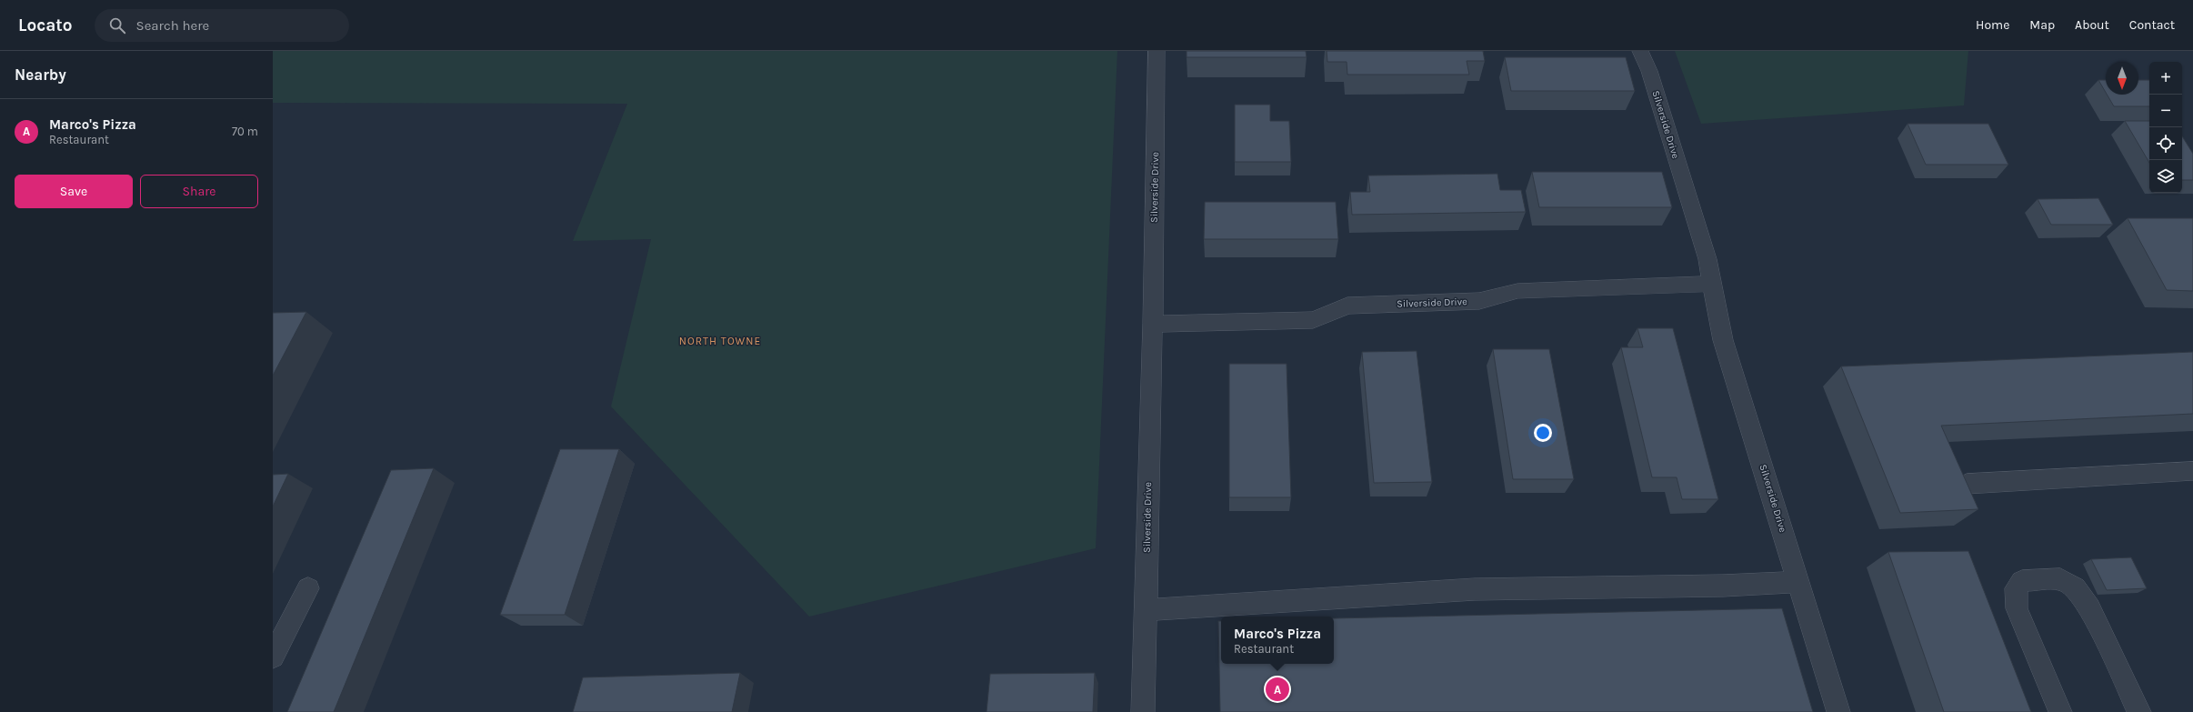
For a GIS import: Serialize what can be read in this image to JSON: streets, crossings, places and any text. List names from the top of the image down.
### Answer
{
  "streets": {
    "street": ["Silverside Drive"]
  },
  "districts": ["NORTH TOWNE"],
  "north": "bottom",
  "page": {
    "header": "Locato",
    "search": "Search here",
    "nav": [
      "Home",
      "Map",
      "About",
      "Contact"
    ],
    "heading": "Nearby",
    "map_buttons": ["+", "−"],
    "list": [
      {
        "mark": "A",
        "name": "Marco's Pizza",
        "note": "Restaurant",
        "value": "70 m"
      }
    ],
    "buttons": ["Save", "Share"],
    "popup": ["Marco's Pizza", "Restaurant"],
    "pins": "A"
  }
}
